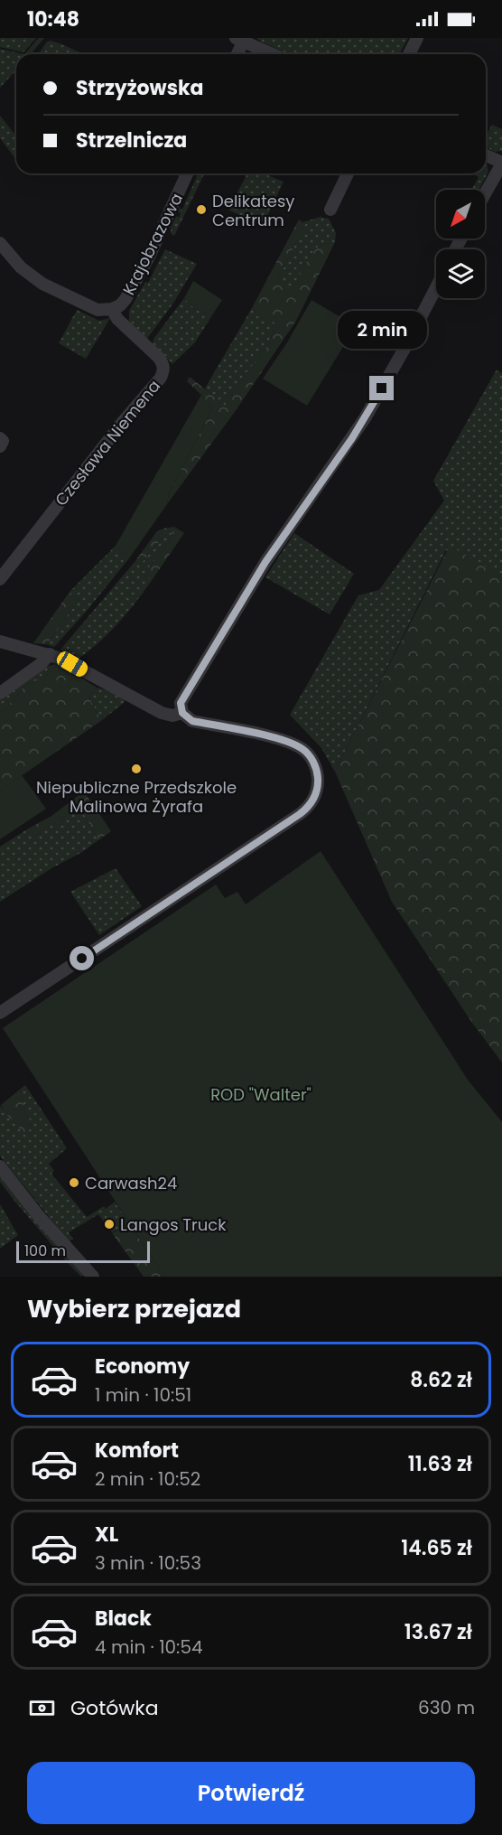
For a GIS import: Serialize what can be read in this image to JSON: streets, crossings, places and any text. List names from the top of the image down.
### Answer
{
  "streets": {
    "street": ["Krajobrazowa", "Czesława Niemena"]
  },
  "crossings": [
    ["Krajobrazowa", "Czesława Niemena"]
  ],
  "parks": ["ROD \"Walter\""],
  "places": [
    "Delikatesy Centrum",
    "Niepubliczne Przedszkole Malinowa Żyrafa",
    "Carwash24",
    "Langos Truck"
  ],
  "scale_bar": "100 m",
  "north": "bottom left",
  "page": {
    "status": "10:48",
    "banner": ["Strzyżowska", "Strzelnicza"],
    "bubble": "2 min",
    "scale": "100 m",
    "heading": "Wybierz przejazd",
    "list": [
      {
        "name": "Economy",
        "note": "1 min · 10:51",
        "value": "8.62 zł"
      },
      {
        "name": "Komfort",
        "note": "2 min · 10:52",
        "value": "11.63 zł"
      },
      {
        "name": "XL",
        "note": "3 min · 10:53",
        "value": "14.65 zł"
      },
      {
        "name": "Black",
        "note": "4 min · 10:54",
        "value": "13.67 zł"
      }
    ],
    "pay": ["Gotówka", "630 m"],
    "buttons": "Potwierdź"
  }
}
